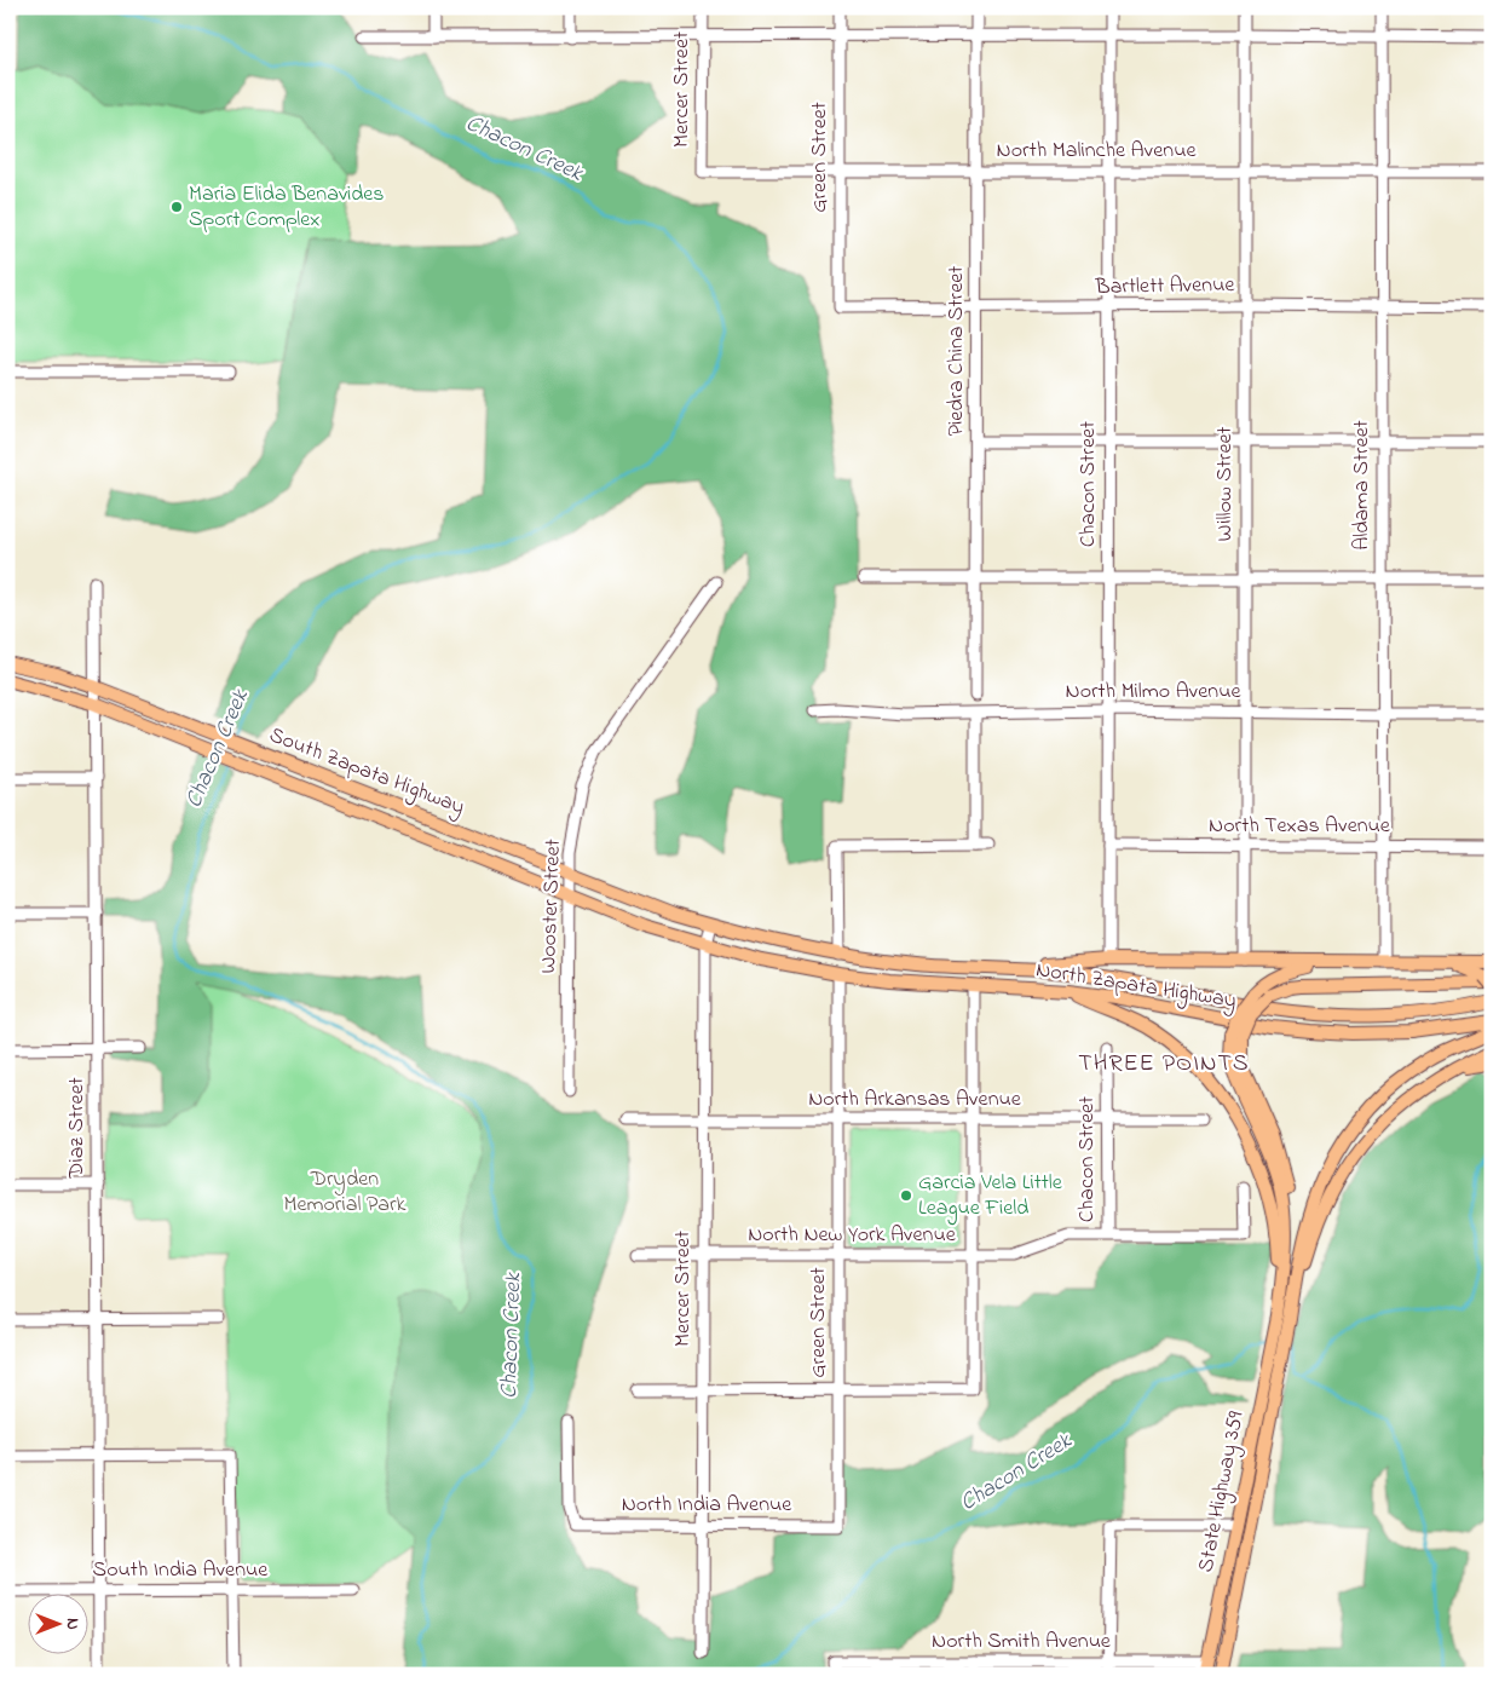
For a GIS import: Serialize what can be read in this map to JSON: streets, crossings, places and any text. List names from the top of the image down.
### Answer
{
  "streets": {
    "main road": ["South Zapata Highway", "North Zapata Highway", "State Highway 359"],
    "street": [
      "Mercer Street",
      "North Malinche Avenue",
      "Green Street",
      "Bartlett Avenue",
      "Piedra China Street",
      "Chacon Street",
      "Willow Street",
      "Aldama Street",
      "North Milmo Avenue",
      "North Texas Avenue",
      "Wooster Street",
      "North Arkansas Avenue",
      "Diaz Street",
      "North New York Avenue",
      "North India Avenue",
      "South India Avenue",
      "North Smith Avenue"
    ]
  },
  "crossings": [
    ["Mercer Street", "North Malinche Avenue"],
    ["Mercer Street", "South Zapata Highway"],
    ["Mercer Street", "North Zapata Highway"],
    ["Mercer Street", "North Arkansas Avenue"],
    ["Mercer Street", "North New York Avenue"],
    ["Mercer Street", "North India Avenue"],
    ["North Malinche Avenue", "Green Street"],
    ["North Malinche Avenue", "Piedra China Street"],
    ["North Malinche Avenue", "Chacon Street"],
    ["North Malinche Avenue", "Willow Street"],
    ["North Malinche Avenue", "Aldama Street"],
    ["Green Street", "Bartlett Avenue"],
    ["Green Street", "North Zapata Highway"],
    ["Green Street", "North Arkansas Avenue"],
    ["Green Street", "North New York Avenue"],
    ["Green Street", "North India Avenue"],
    ["Bartlett Avenue", "Piedra China Street"],
    ["Bartlett Avenue", "Chacon Street"],
    ["Bartlett Avenue", "Willow Street"],
    ["Bartlett Avenue", "Aldama Street"],
    ["Chacon Street", "North Milmo Avenue"],
    ["Chacon Street", "North Texas Avenue"],
    ["Chacon Street", "North Arkansas Avenue"],
    ["Chacon Street", "North New York Avenue"],
    ["Willow Street", "North Milmo Avenue"],
    ["Willow Street", "North Texas Avenue"],
    ["Aldama Street", "North Milmo Avenue"],
    ["Aldama Street", "North Texas Avenue"],
    ["South Zapata Highway", "Wooster Street"],
    ["South Zapata Highway", "North Zapata Highway"],
    ["South Zapata Highway", "Diaz Street"],
    ["Diaz Street", "South India Avenue"],
    ["State Highway 359", "North Smith Avenue"]
  ],
  "districts": ["THREE POINTS"],
  "water": ["Chacon Creek"],
  "parks": ["Dryden Memorial Park"],
  "places": ["Maria Elida Benavides Sport Complex", "Garcia Vela Little League Field"],
  "north": "right"
}
